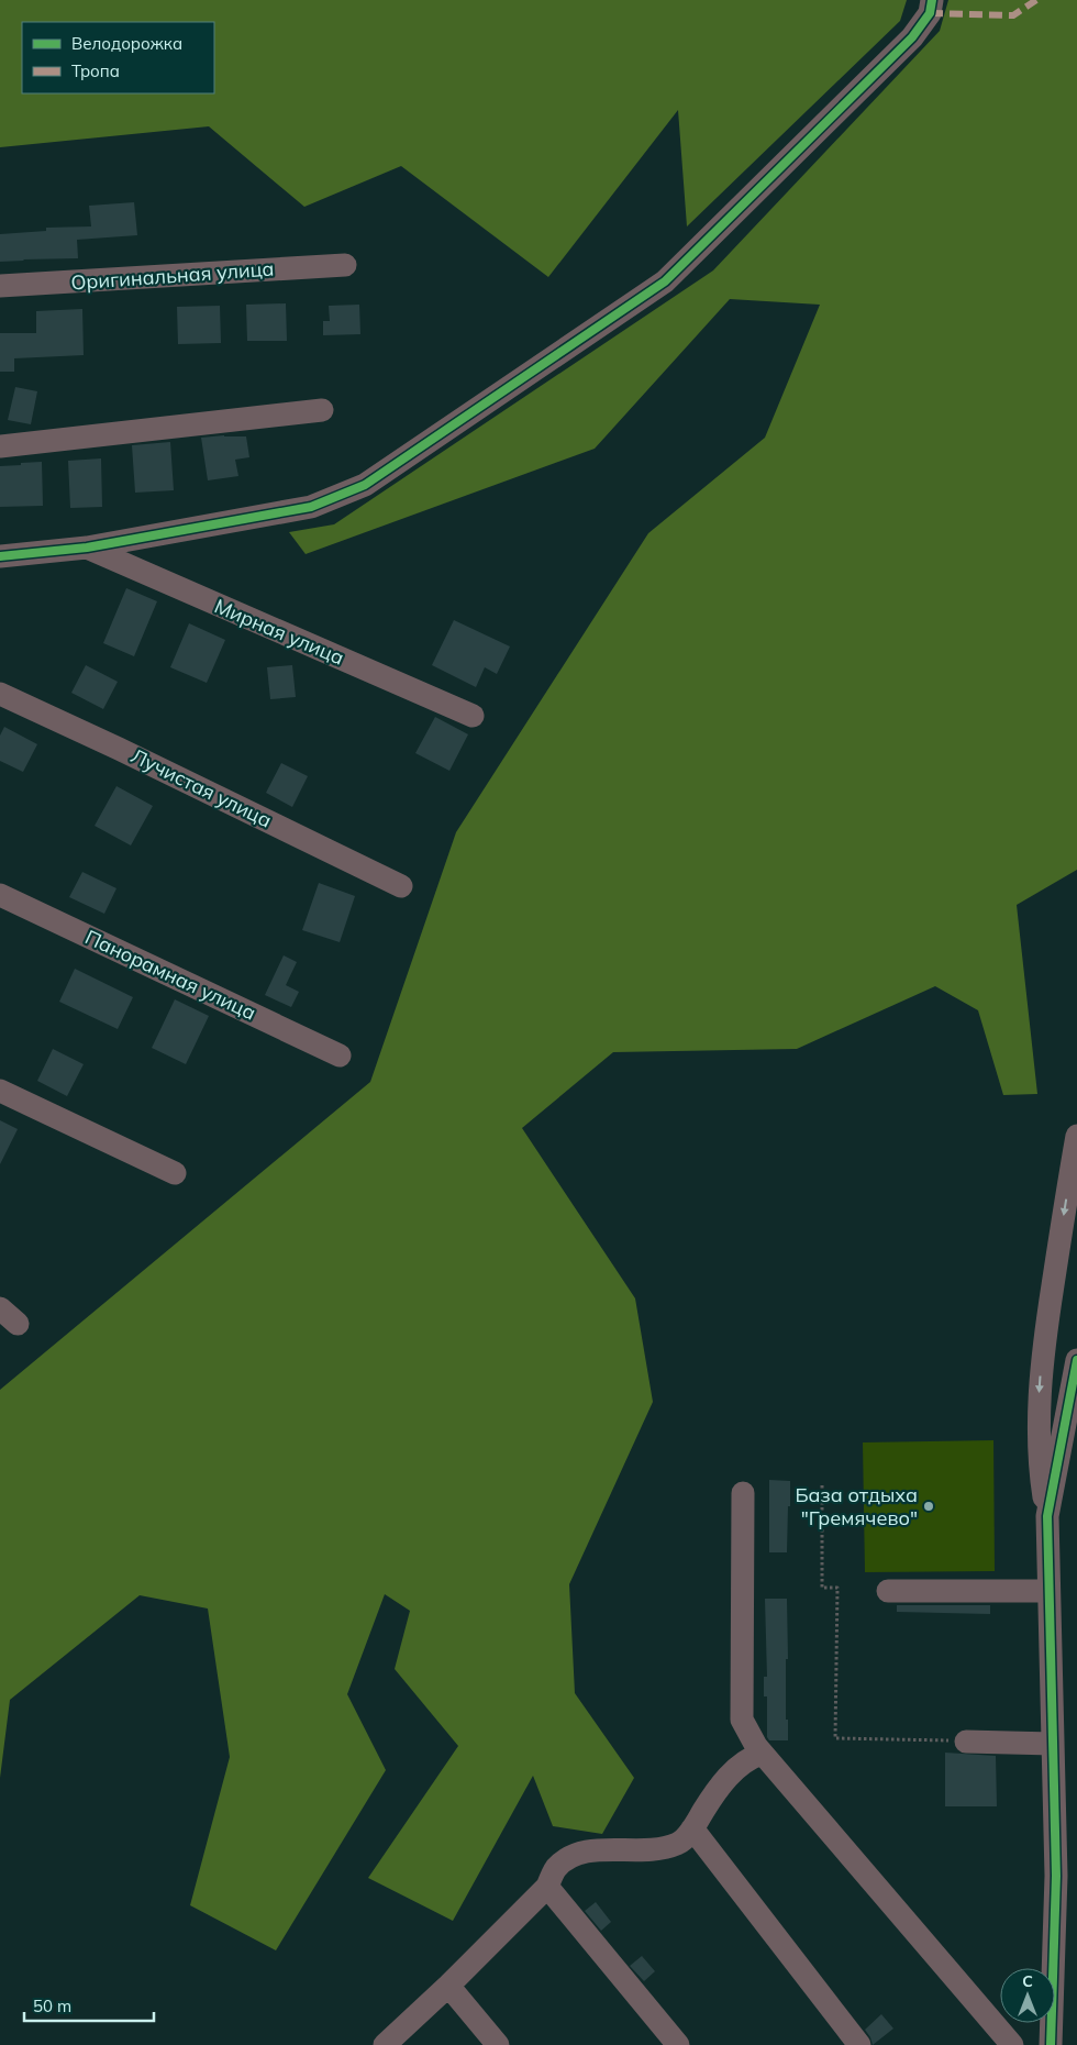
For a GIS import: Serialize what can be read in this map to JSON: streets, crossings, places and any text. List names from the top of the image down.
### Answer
{
  "streets": {
    "street": [
      "Оригинальная улица",
      "Мирная улица",
      "Лучистая улица",
      "Панорамная улица"
    ]
  },
  "places": ["База отдыха \"Гремячево\""],
  "legend": ["Велодорожка", "Тропа"],
  "scale_bar": "50 m",
  "north": "top"
}
